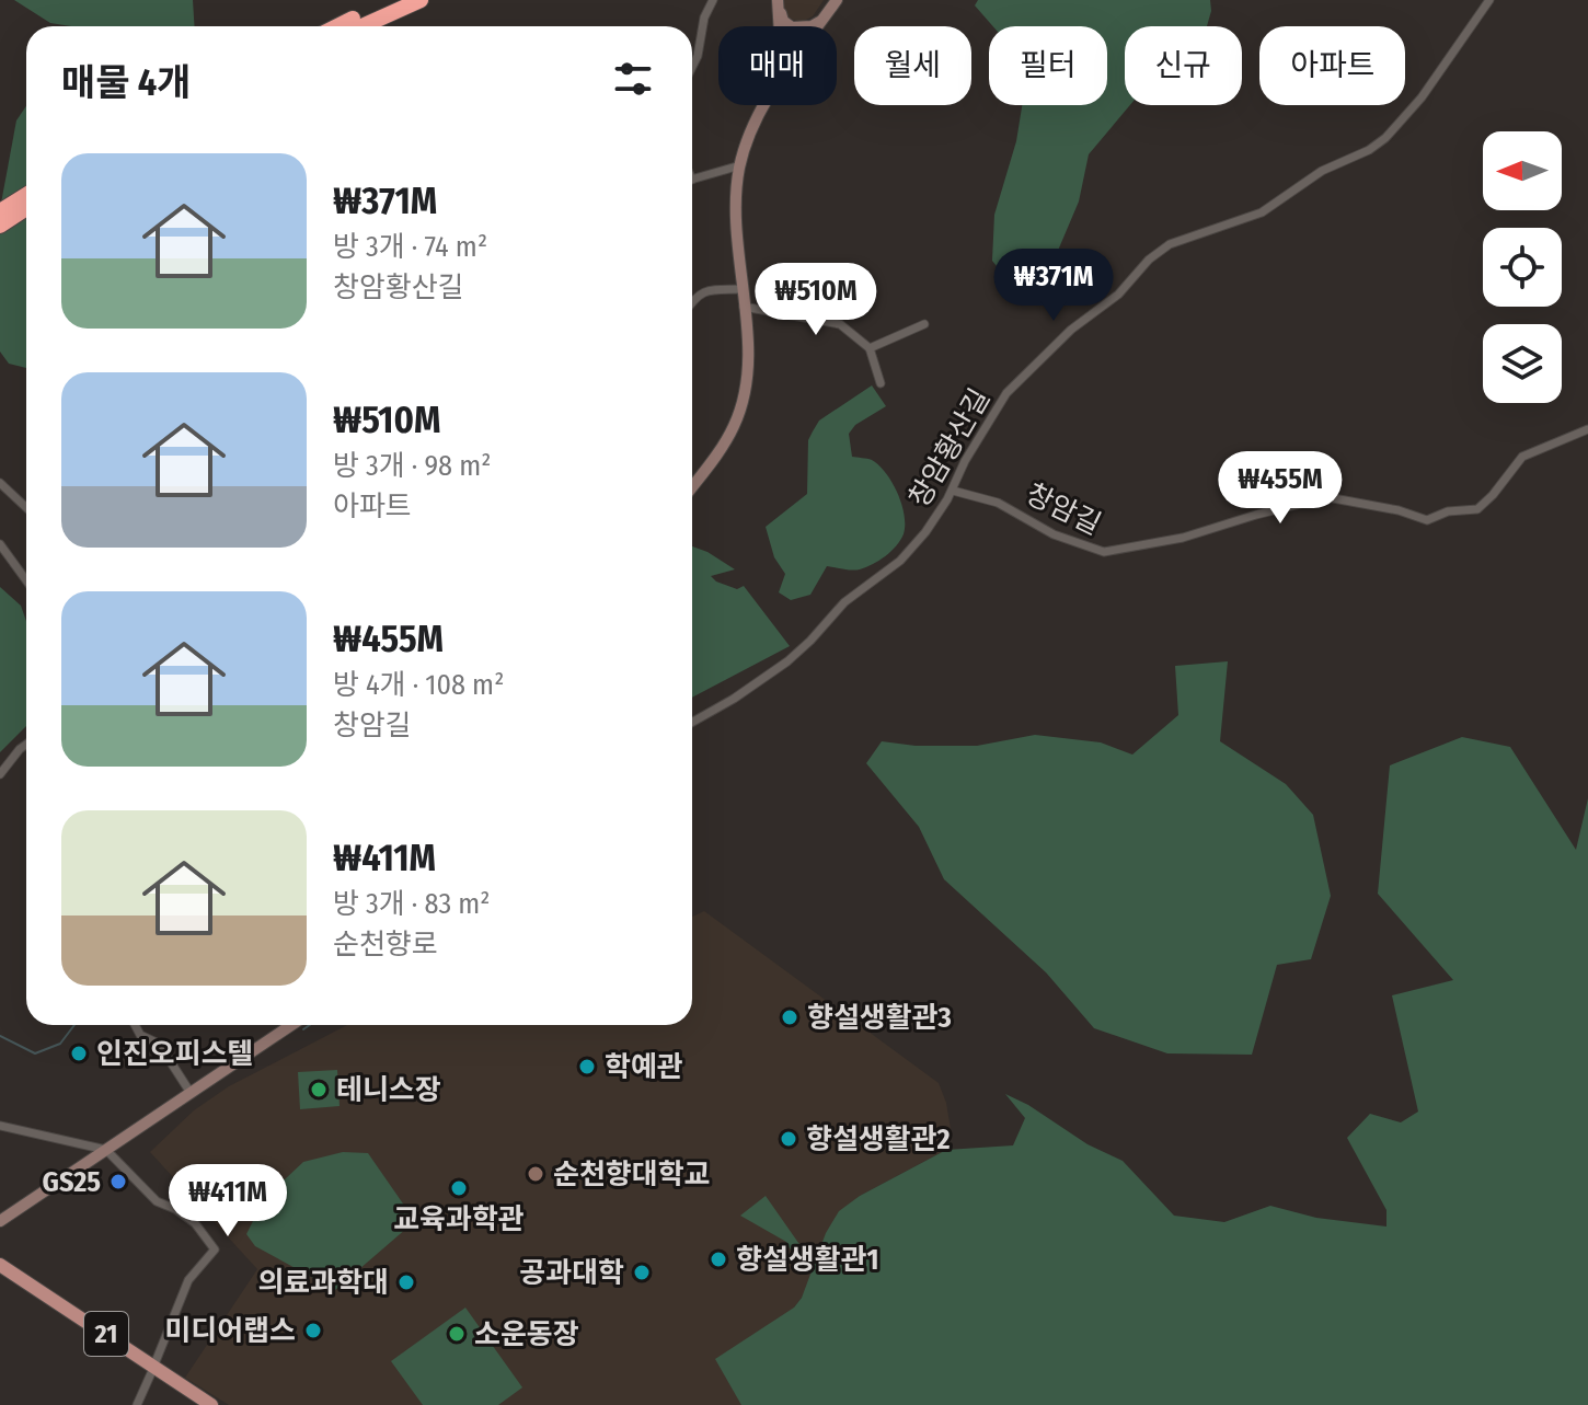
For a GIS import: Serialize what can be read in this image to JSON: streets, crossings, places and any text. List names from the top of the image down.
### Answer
{
  "streets": {
    "main road": ["21"],
    "street": ["창암황산길", "창암길"]
  },
  "crossings": [
    ["창암황산길", "창암길"]
  ],
  "places": [
    "향설생활관3",
    "인진오피스텔",
    "학예관",
    "테니스장",
    "향설생활관2",
    "순천향대학교",
    "GS25",
    "교육과학관",
    "향설생활관1",
    "공과대학",
    "의료과학대",
    "미디어랩스",
    "소운동장"
  ],
  "north": "left",
  "page": {
    "chip": [
      "매매",
      "월세",
      "필터",
      "신규",
      "아파트"
    ],
    "heading": "매물 4개",
    "list": [
      {
        "name": "₩371M",
        "note": "방 3개 · 74 m² · 창암황산길"
      },
      {
        "name": "₩510M",
        "note": "방 3개 · 98 m² · 아파트"
      },
      {
        "name": "₩455M",
        "note": "방 4개 · 108 m² · 창암길"
      },
      {
        "name": "₩411M",
        "note": "방 3개 · 83 m² · 순천향로"
      }
    ],
    "price": [
      "₩371M",
      "₩510M",
      "₩455M",
      "₩411M"
    ]
  }
}
